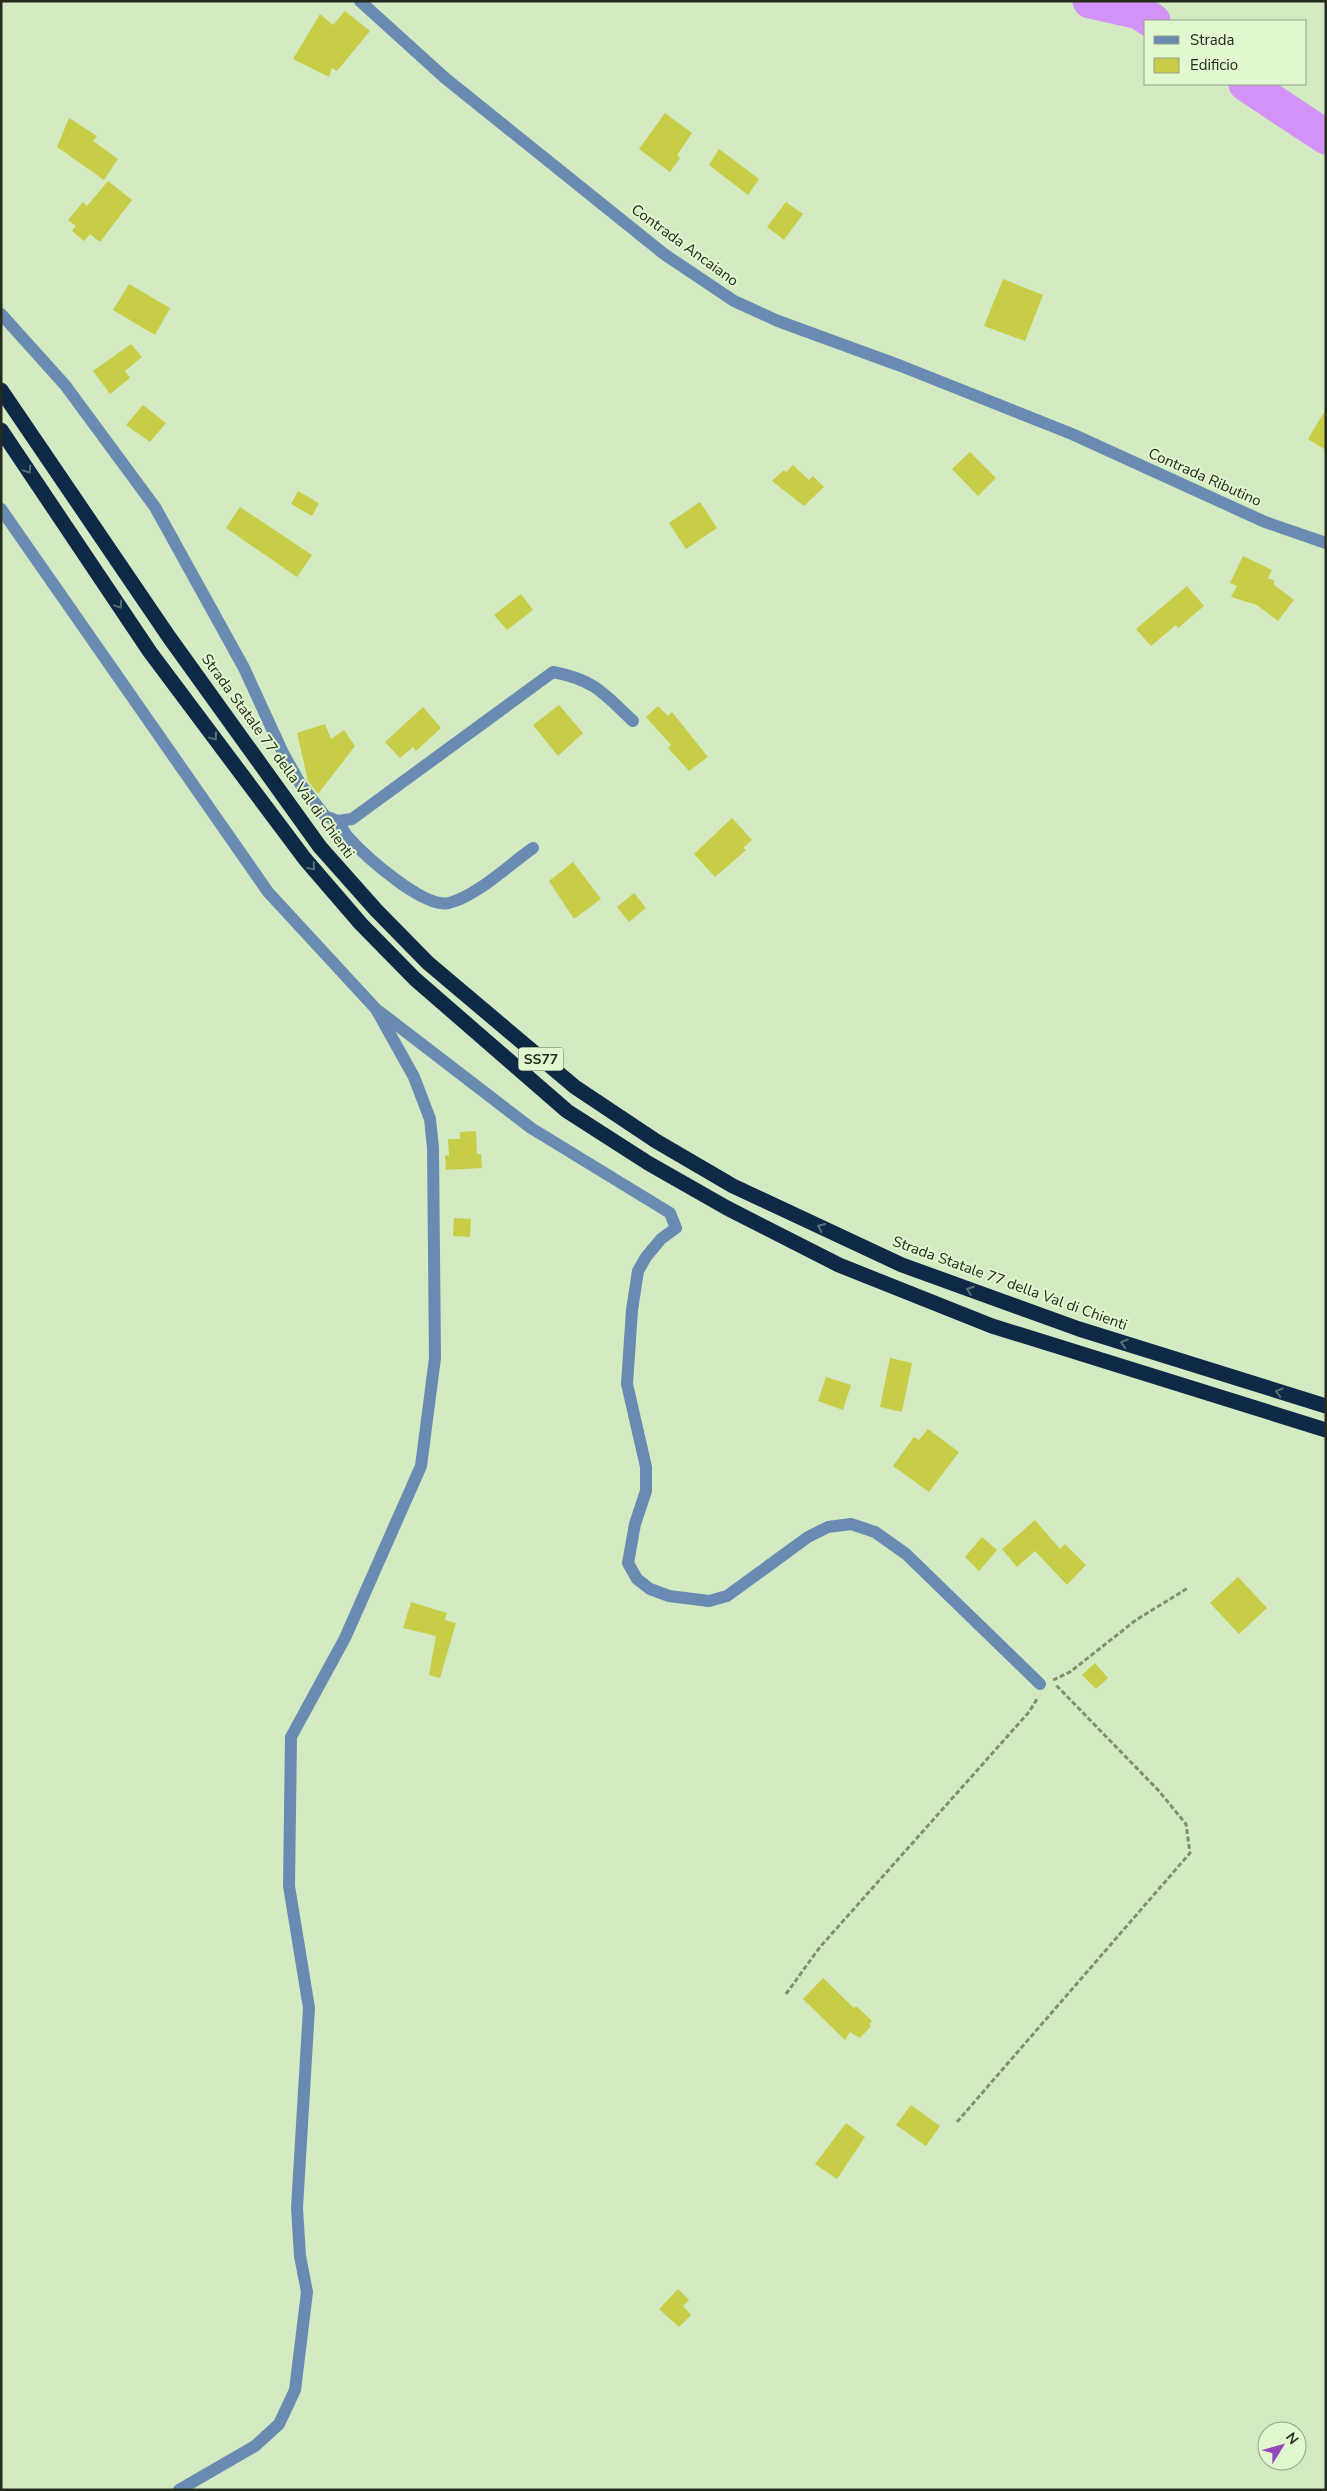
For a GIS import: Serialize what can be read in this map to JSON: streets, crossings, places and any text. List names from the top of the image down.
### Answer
{
  "streets": {
    "highway": ["Strada Statale 77 della Val di Chienti", "SS77"],
    "street": ["Contrada Ancaiano", "Contrada Ributino"]
  },
  "crossings": [
    ["Contrada Ancaiano", "Contrada Ributino"]
  ],
  "legend": ["Strada", "Edificio"],
  "north": "top right"
}
